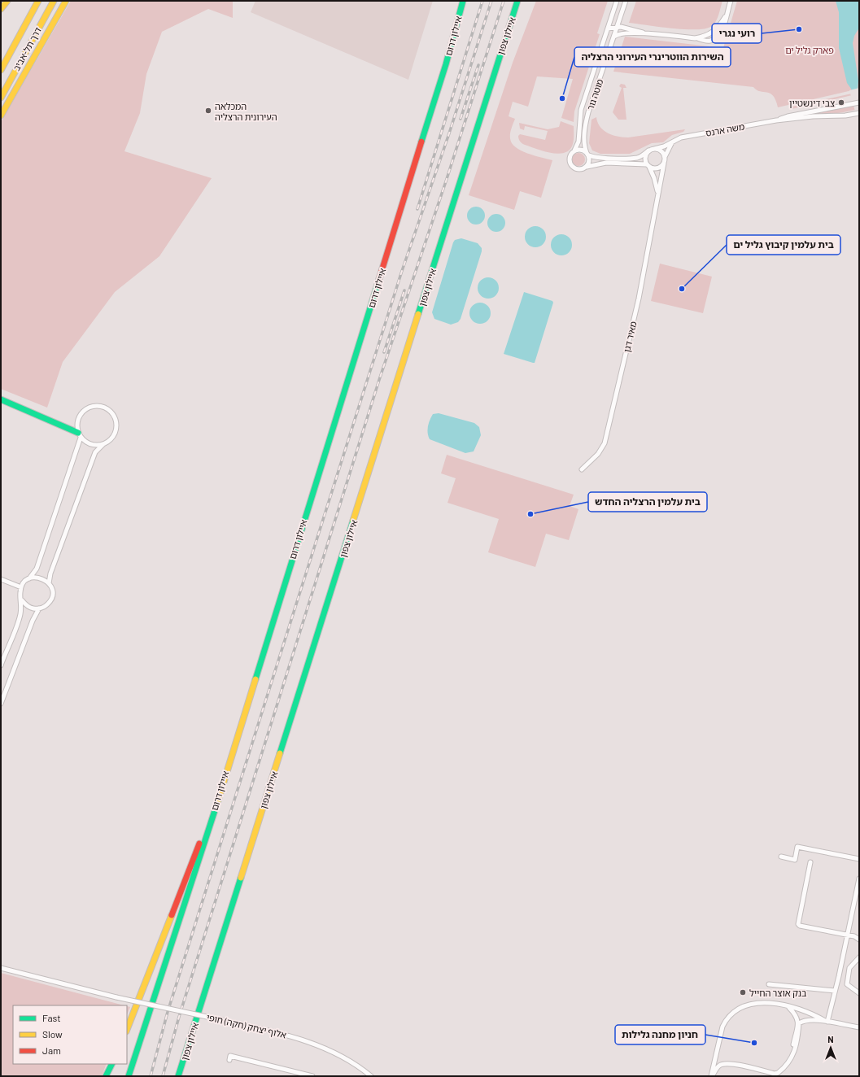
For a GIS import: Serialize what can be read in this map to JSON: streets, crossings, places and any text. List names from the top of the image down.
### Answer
{
  "streets": {
    "main road": ["איילון דרום", "איילון צפון", "דרך תל-אביב"],
    "street": [
      "מוטה גור",
      "משה ארנס",
      "מאיר דגן",
      "אלוף יצחק (חקה) חופי"
    ]
  },
  "crossings": [
    ["משה ארנס", "מאיר דגן"]
  ],
  "parks": ["פארק גליל ים"],
  "places": [
    "רועי נגרי",
    "השירות הווטרינרי העירוני הרצליה",
    "צבי דינשטיין",
    "המכלאה העירונית הרצליה",
    "בית עלמין קיבוץ גליל ים",
    "בית עלמין הרצליה החדש",
    "בנק אוצר החייל",
    "חניון מחנה גלילות"
  ],
  "legend": ["Fast", "Slow", "Jam"],
  "north": "top"
}
